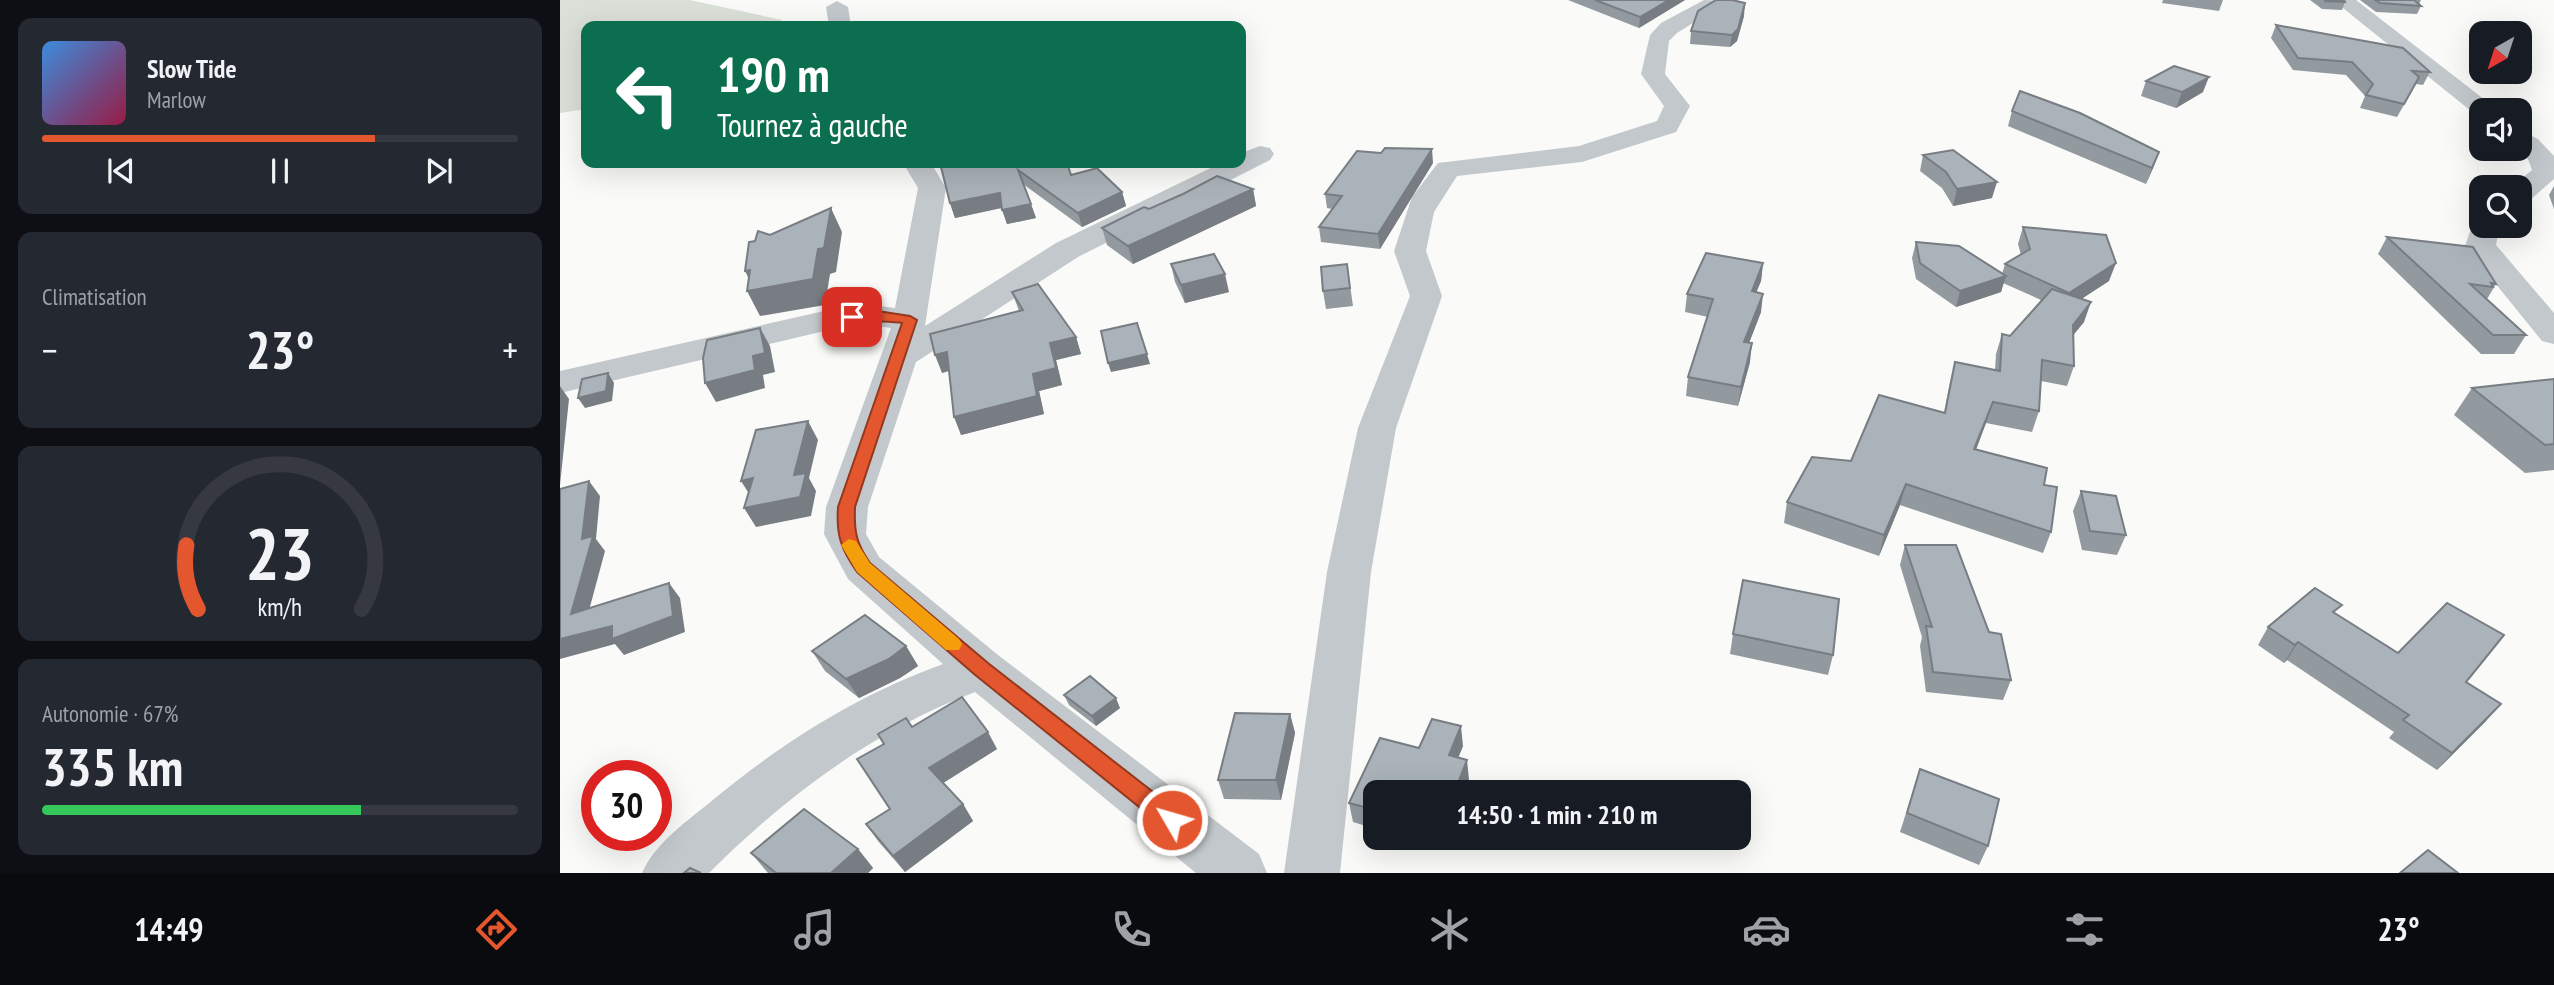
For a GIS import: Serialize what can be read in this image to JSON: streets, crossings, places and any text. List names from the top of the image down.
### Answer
{
  "north": "bottom left",
  "page": {
    "turn": ["190 m", "Tournez à gauche"],
    "song": ["Slow Tide", "Marlow"],
    "tile": [
      "Climatisation",
      ["Autonomie · 67%", "335 km"]
    ],
    "heat": ["−", "23°", "+"],
    "limit": "30",
    "trip": "14:50 · 1 min · 210 m",
    "tabs": ["14:49", "23°"],
    "gauge": ["23", "km/h"]
  }
}
